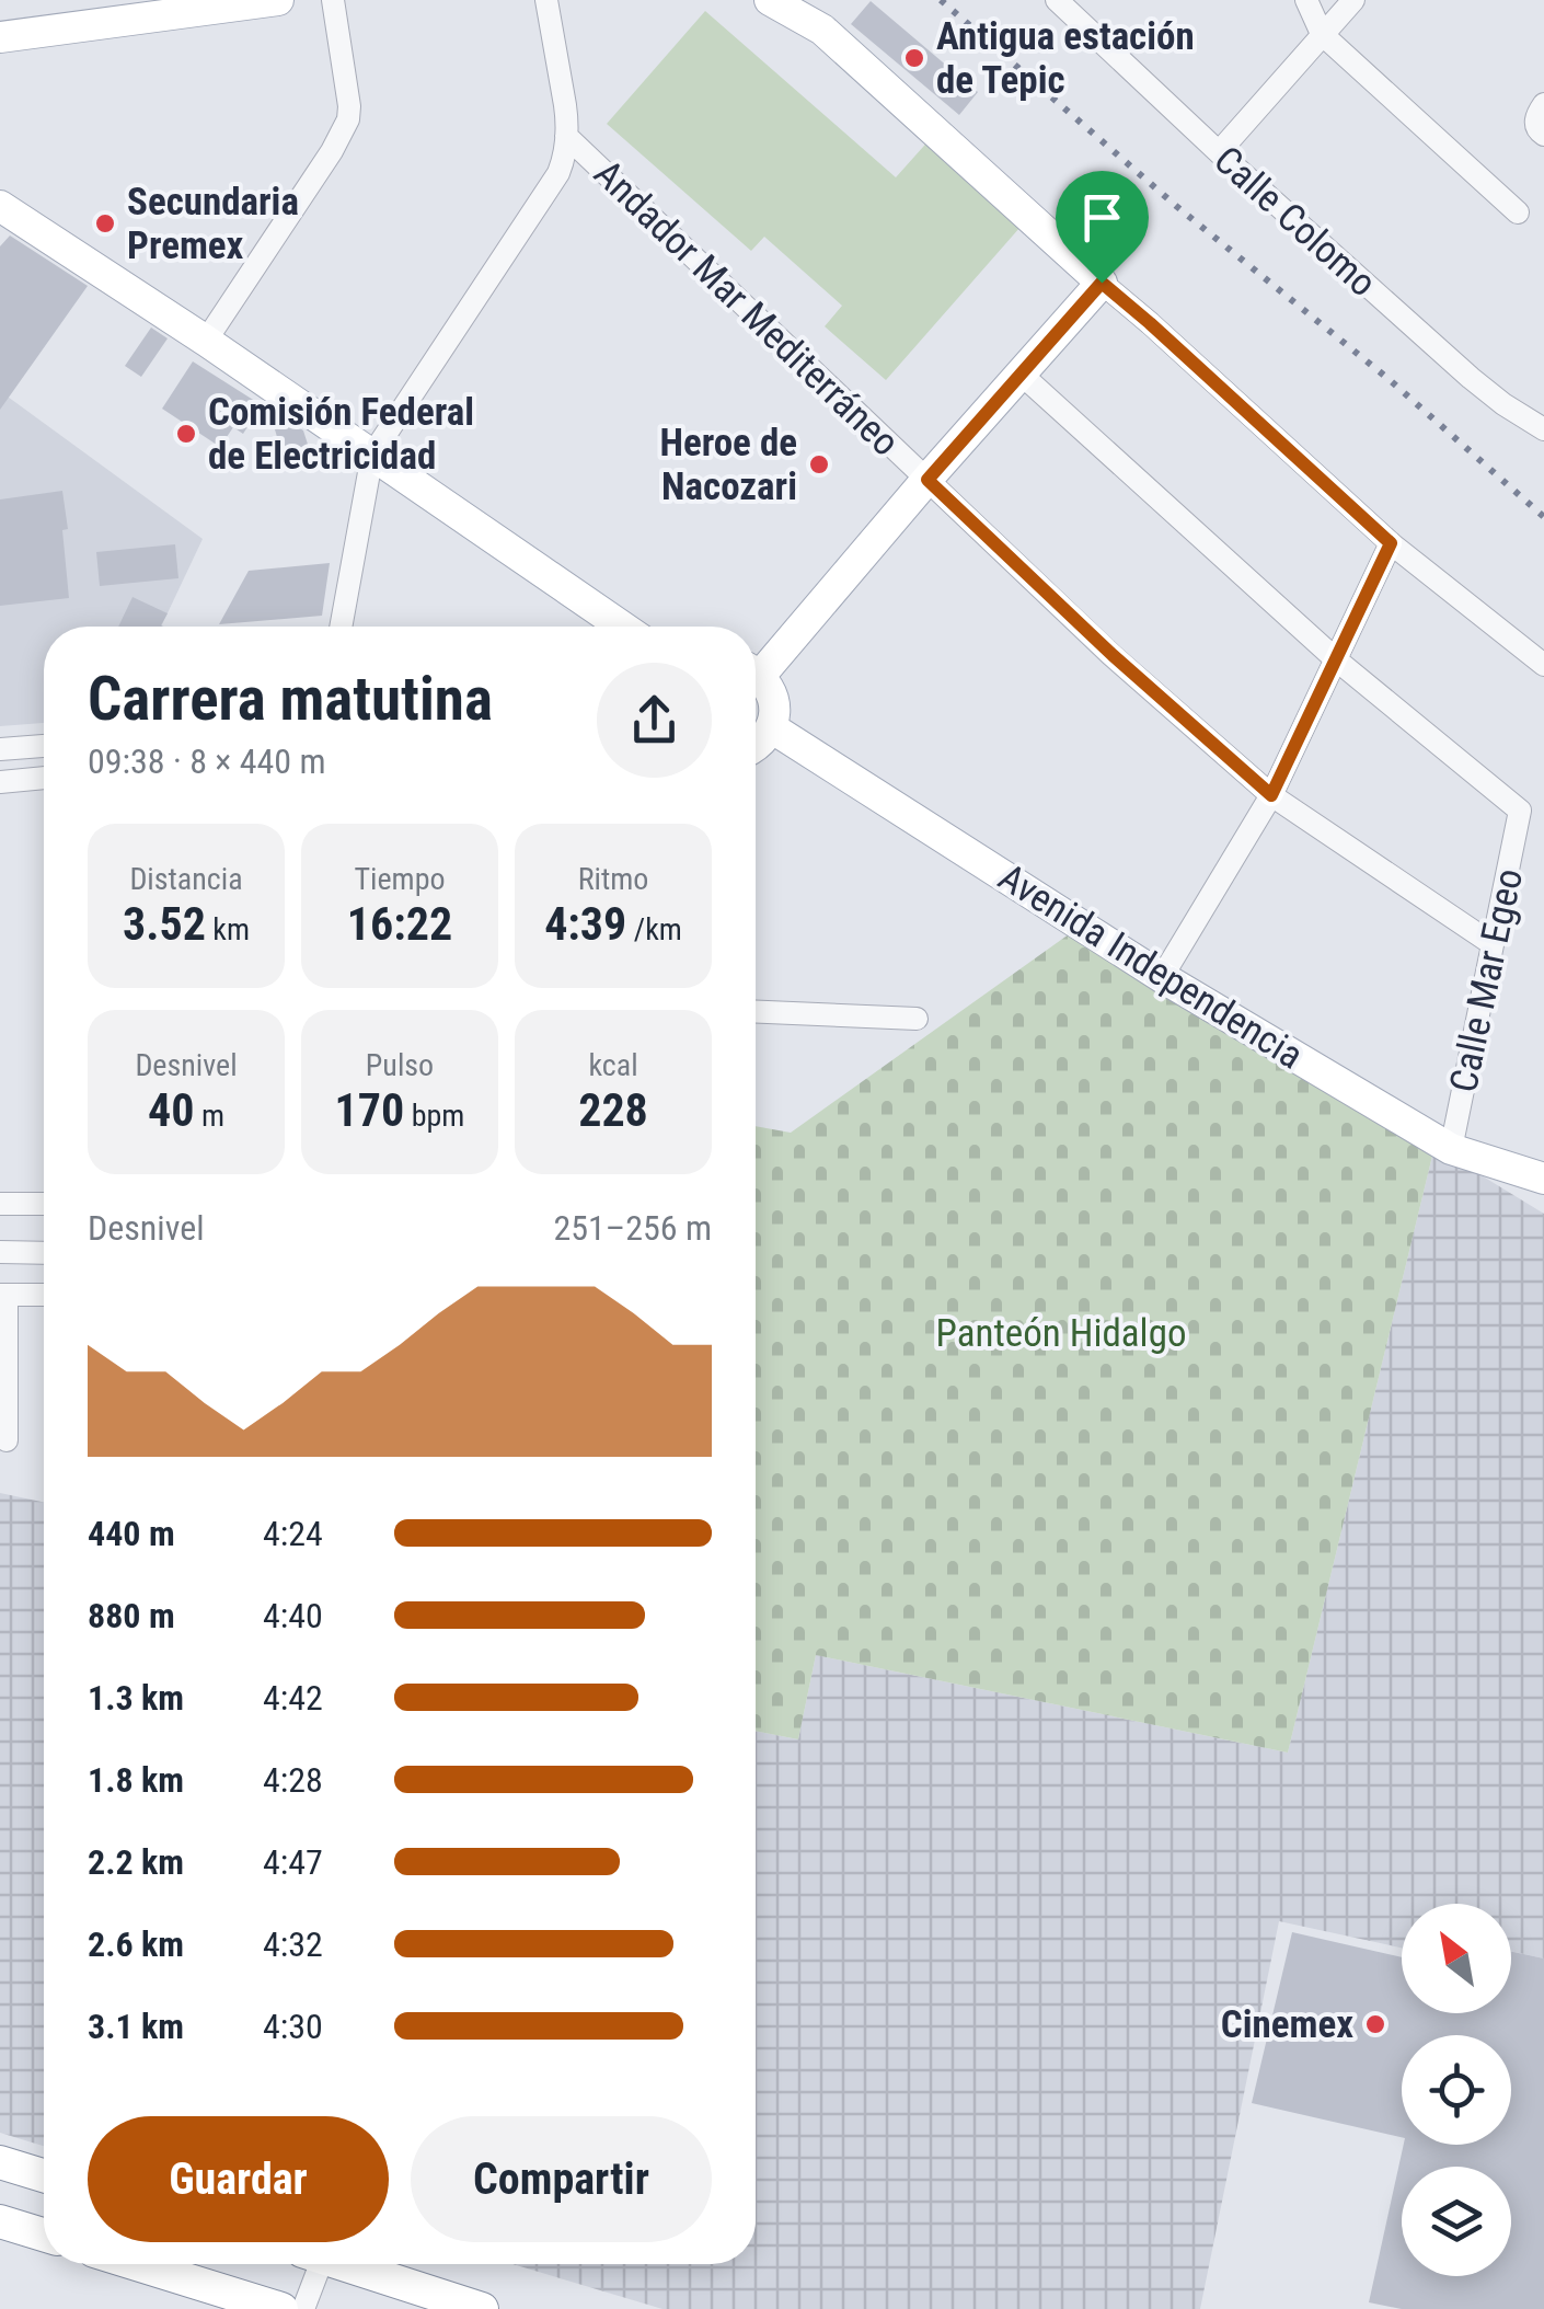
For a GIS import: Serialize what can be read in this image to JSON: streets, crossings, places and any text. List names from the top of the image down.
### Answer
{
  "streets": {
    "main road": ["Avenida Independencia"],
    "street": ["Calle Colomo", "Andador Mar Mediterráneo", "Calle Mar Egeo"]
  },
  "crossings": [
    ["Andador Mar Mediterráneo", "Calle Mar Egeo"],
    ["Avenida Independencia", "Calle Mar Egeo"]
  ],
  "parks": ["Panteón Hidalgo"],
  "places": [
    "Antigua estación de Tepic",
    "Secundaria Premex",
    "Comisión Federal de Electricidad",
    "Heroe de Nacozari",
    "Cinemex"
  ],
  "north": "top left",
  "page": {
    "heading": ["Carrera matutina", "09:38 · 8 × 440 m"],
    "stats": [
      ["Distancia", "3.52 km"],
      ["Tiempo", "16:22"],
      ["Ritmo", "4:39 /km"],
      ["Desnivel", "40 m"],
      ["Pulso", "170 bpm"],
      ["kcal", "228"]
    ],
    "chart": ["Desnivel", "251–256 m"],
    "list": [
      {
        "name": "440 m",
        "note": "4:24"
      },
      {
        "name": "880 m",
        "note": "4:40"
      },
      {
        "name": "1.3 km",
        "note": "4:42"
      },
      {
        "name": "1.8 km",
        "note": "4:28"
      },
      {
        "name": "2.2 km",
        "note": "4:47"
      },
      {
        "name": "2.6 km",
        "note": "4:32"
      },
      {
        "name": "3.1 km",
        "note": "4:30"
      }
    ],
    "buttons": ["Guardar", "Compartir"]
  }
}
